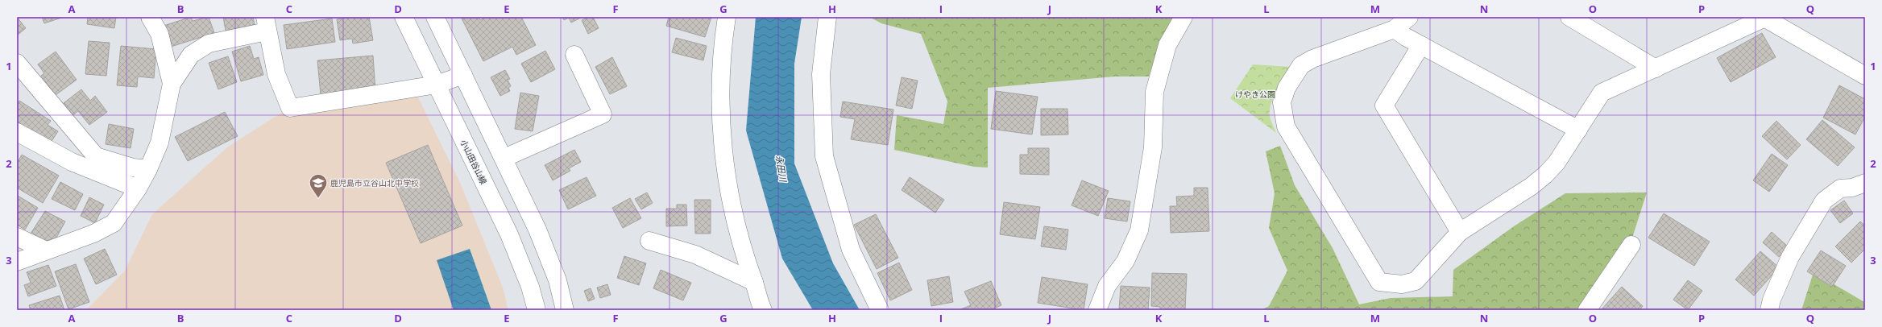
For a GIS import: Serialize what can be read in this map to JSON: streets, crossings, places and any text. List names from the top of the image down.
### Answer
{
  "streets": {
    "street": ["小山田谷山線"]
  },
  "water": ["永田川"],
  "parks": ["けやき公園"],
  "places": {
    "school or university": ["鹿児島市立谷山北中学校"]
  },
  "grid": {
    "columns": [
      "A",
      "B",
      "C",
      "D",
      "E",
      "F",
      "G",
      "H",
      "I",
      "J",
      "K",
      "L",
      "M",
      "N",
      "O",
      "P",
      "Q"
    ],
    "rows": ["1", "2", "3"]
  }
}
